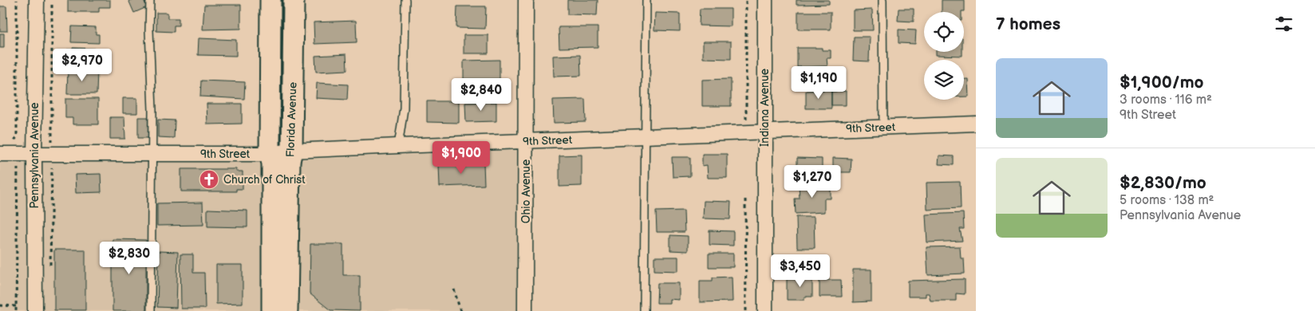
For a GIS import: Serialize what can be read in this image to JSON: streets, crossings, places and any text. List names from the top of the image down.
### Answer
{
  "streets": {
    "main road": ["Florida Avenue"],
    "street": [
      "Indiana Avenue",
      "9th Street",
      "Pennsylvania Avenue",
      "Ohio Avenue"
    ]
  },
  "crossings": [
    ["Indiana Avenue", "9th Street"],
    ["Florida Avenue", "9th Street"],
    ["9th Street", "Pennsylvania Avenue"],
    ["9th Street", "Ohio Avenue"]
  ],
  "places": {
    "church": ["Church of Christ"]
  },
  "page": {
    "heading": "7 homes",
    "list": [
      {
        "name": "$1,900/mo",
        "note": "3 rooms · 116 m² · 9th Street"
      },
      {
        "name": "$2,830/mo",
        "note": "5 rooms · 138 m² · Pennsylvania Avenue"
      }
    ],
    "price": [
      "$2,970",
      "$1,190",
      "$2,840",
      "$1,900",
      "$1,270",
      "$2,830",
      "$3,450"
    ]
  }
}
